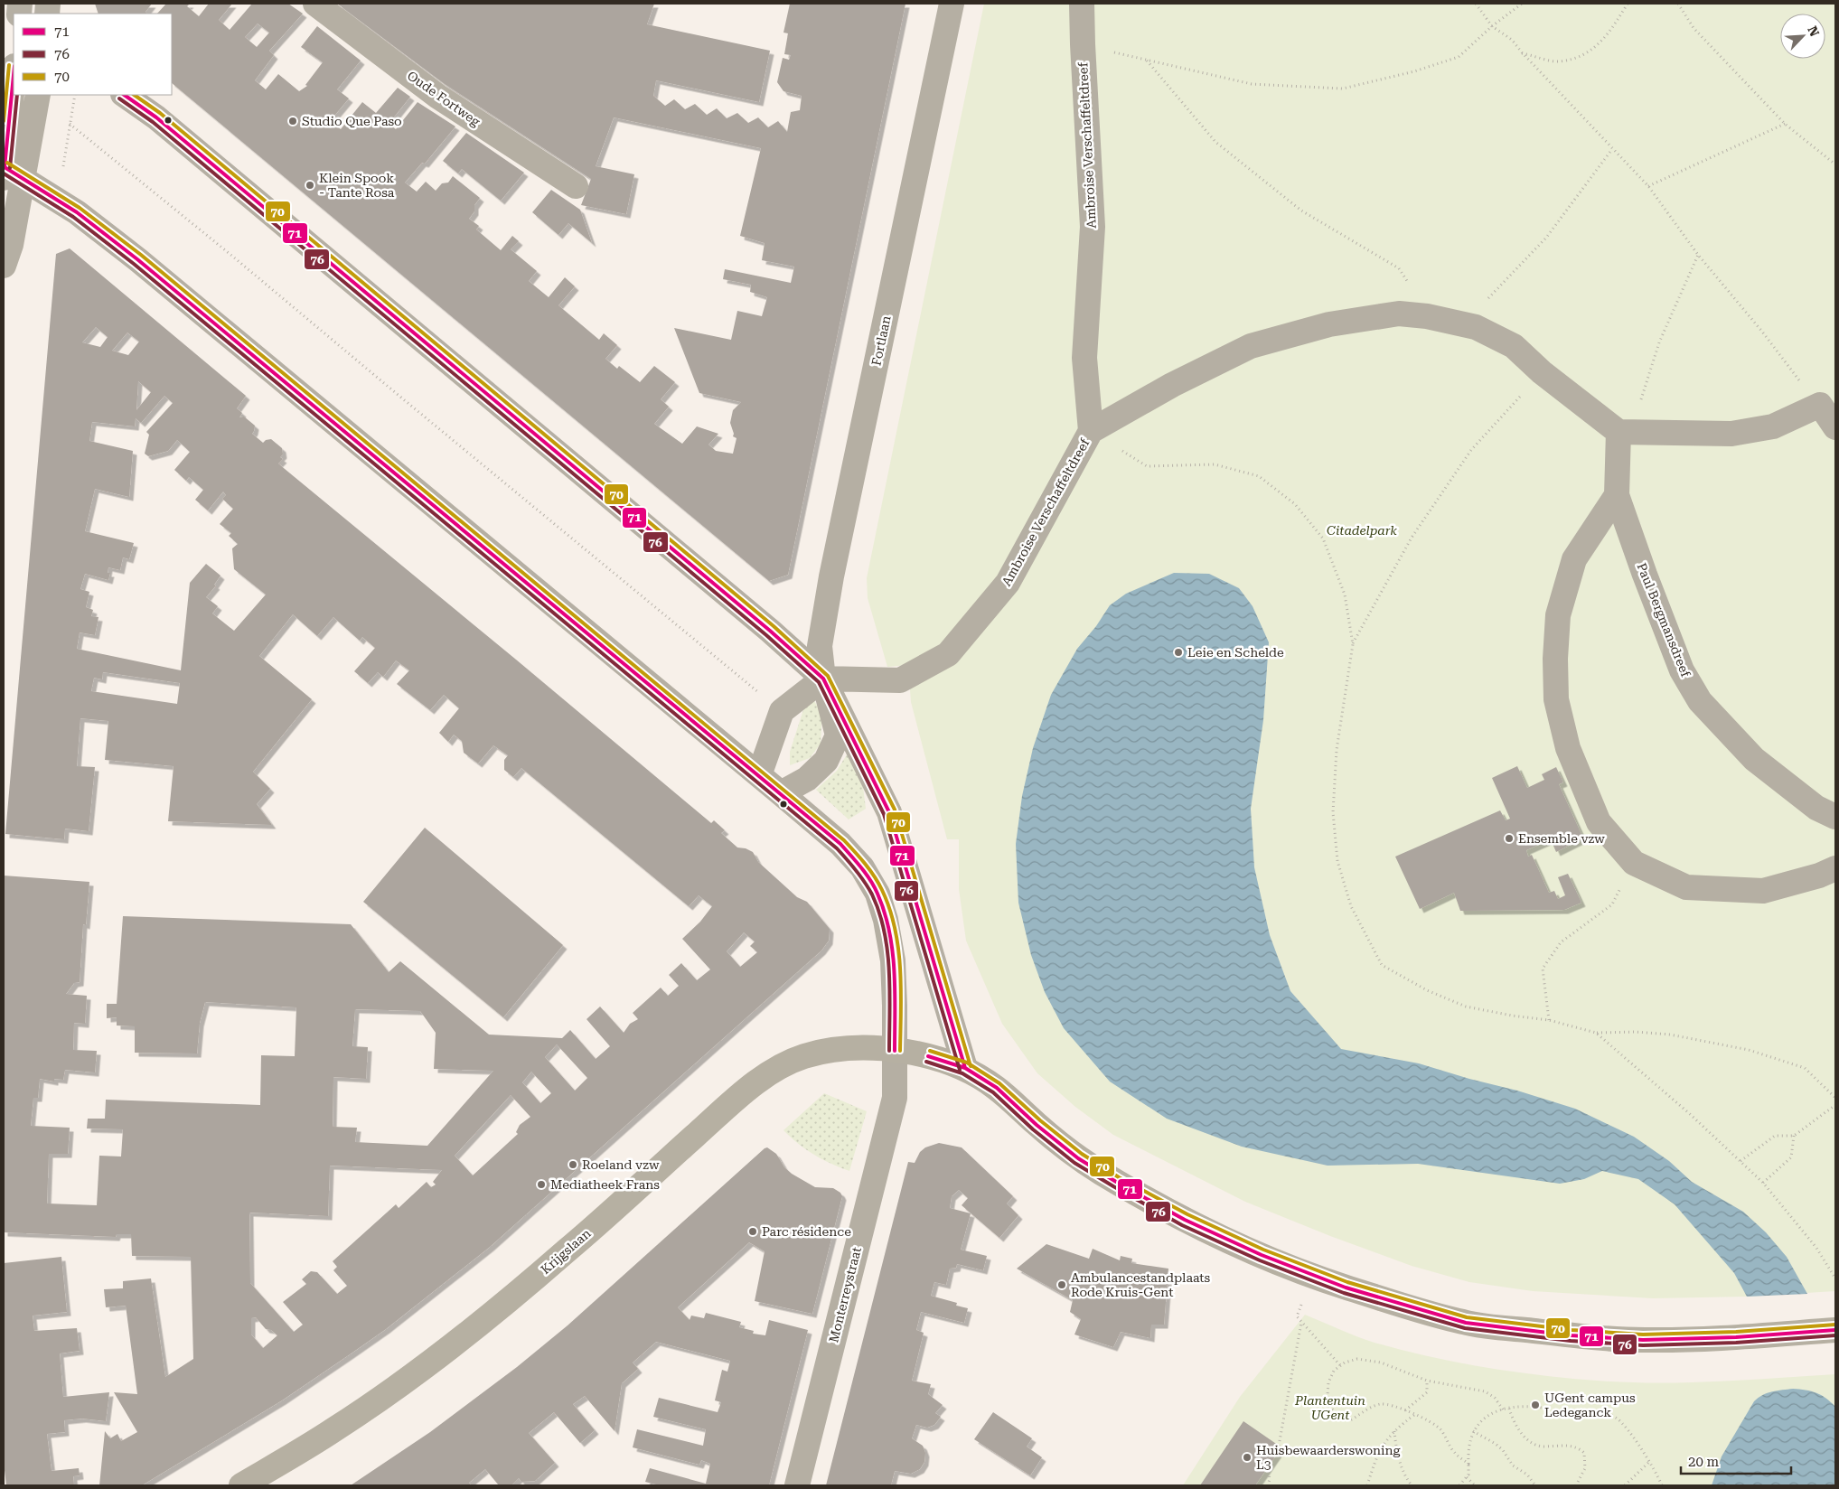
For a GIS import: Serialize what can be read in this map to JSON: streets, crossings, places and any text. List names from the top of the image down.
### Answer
{
  "streets": {
    "main road": ["Krijgslaan"],
    "street": [
      "Oude Fortweg",
      "Ambroise Verschaffeltdreef",
      "Fortlaan",
      "Paul Bergmansdreef",
      "Monterreystraat"
    ]
  },
  "crossings": [
    ["Ambroise Verschaffeltdreef", "Fortlaan"],
    ["Krijgslaan", "Monterreystraat"]
  ],
  "parks": ["Citadelpark", "Plantentuin UGent"],
  "places": [
    "Studio Que Paso",
    "Klein Spook - Tante Rosa",
    "Leie en Schelde",
    "Ensemble vzw",
    "Roeland vzw",
    "Mediatheek Frans",
    "Parc résidence",
    "Ambulancestandplaats Rode Kruis-Gent",
    "UGent campus Ledeganck",
    "Huisbewaarderswoning L3"
  ],
  "lines": ["transit line 70", "transit line 71", "transit line 76"],
  "legend": ["71", "76", "70"],
  "scale_bar": "20 m",
  "north": "top right"
}
